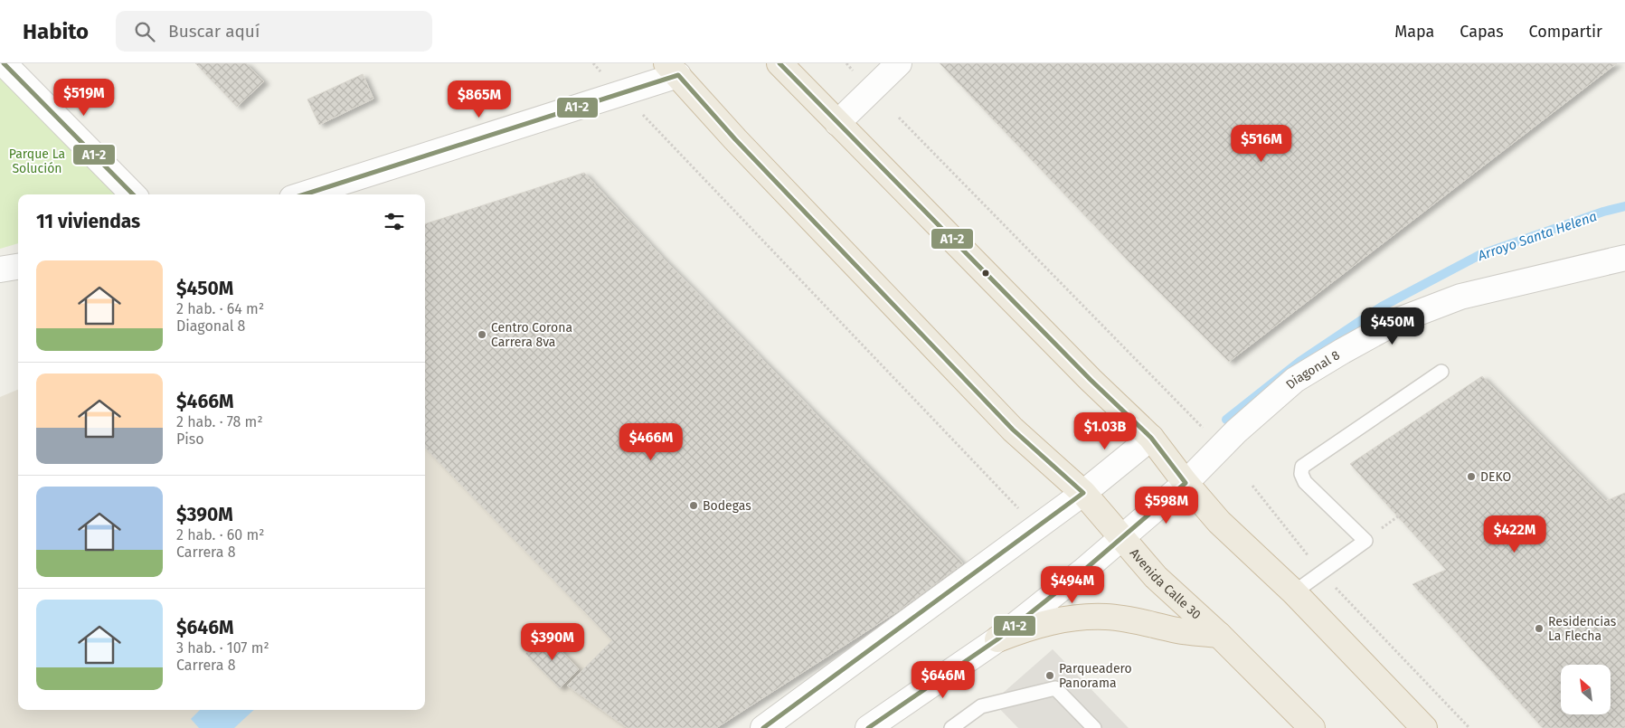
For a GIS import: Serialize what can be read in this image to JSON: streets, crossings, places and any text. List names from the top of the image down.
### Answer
{
  "streets": {
    "highway": ["Avenida Calle 30"],
    "street": ["Diagonal 8"]
  },
  "crossings": [
    ["Diagonal 8", "Avenida Calle 30"]
  ],
  "water": ["Arroyo Santa Helena"],
  "parks": ["Parque La Solución"],
  "places": [
    "Centro Corona Carrera 8va",
    "DEKO",
    "Bodegas",
    "Residencias La Flecha",
    "Parqueadero Panorama"
  ],
  "lines": ["transit line A1-2"],
  "north": "top left",
  "page": {
    "header": "Habito",
    "search": "Buscar aquí",
    "nav": ["Mapa", "Capas", "Compartir"],
    "price": [
      "$519M",
      "$865M",
      "$516M",
      "$450M",
      "$1.03B",
      "$466M",
      "$598M",
      "$422M",
      "$494M",
      "$390M",
      "$646M"
    ],
    "heading": "11 viviendas",
    "list": [
      {
        "name": "$450M",
        "note": "2 hab. · 64 m² · Diagonal 8"
      },
      {
        "name": "$466M",
        "note": "2 hab. · 78 m² · Piso"
      },
      {
        "name": "$390M",
        "note": "2 hab. · 60 m² · Carrera 8"
      },
      {
        "name": "$646M",
        "note": "3 hab. · 107 m² · Carrera 8"
      }
    ]
  }
}
